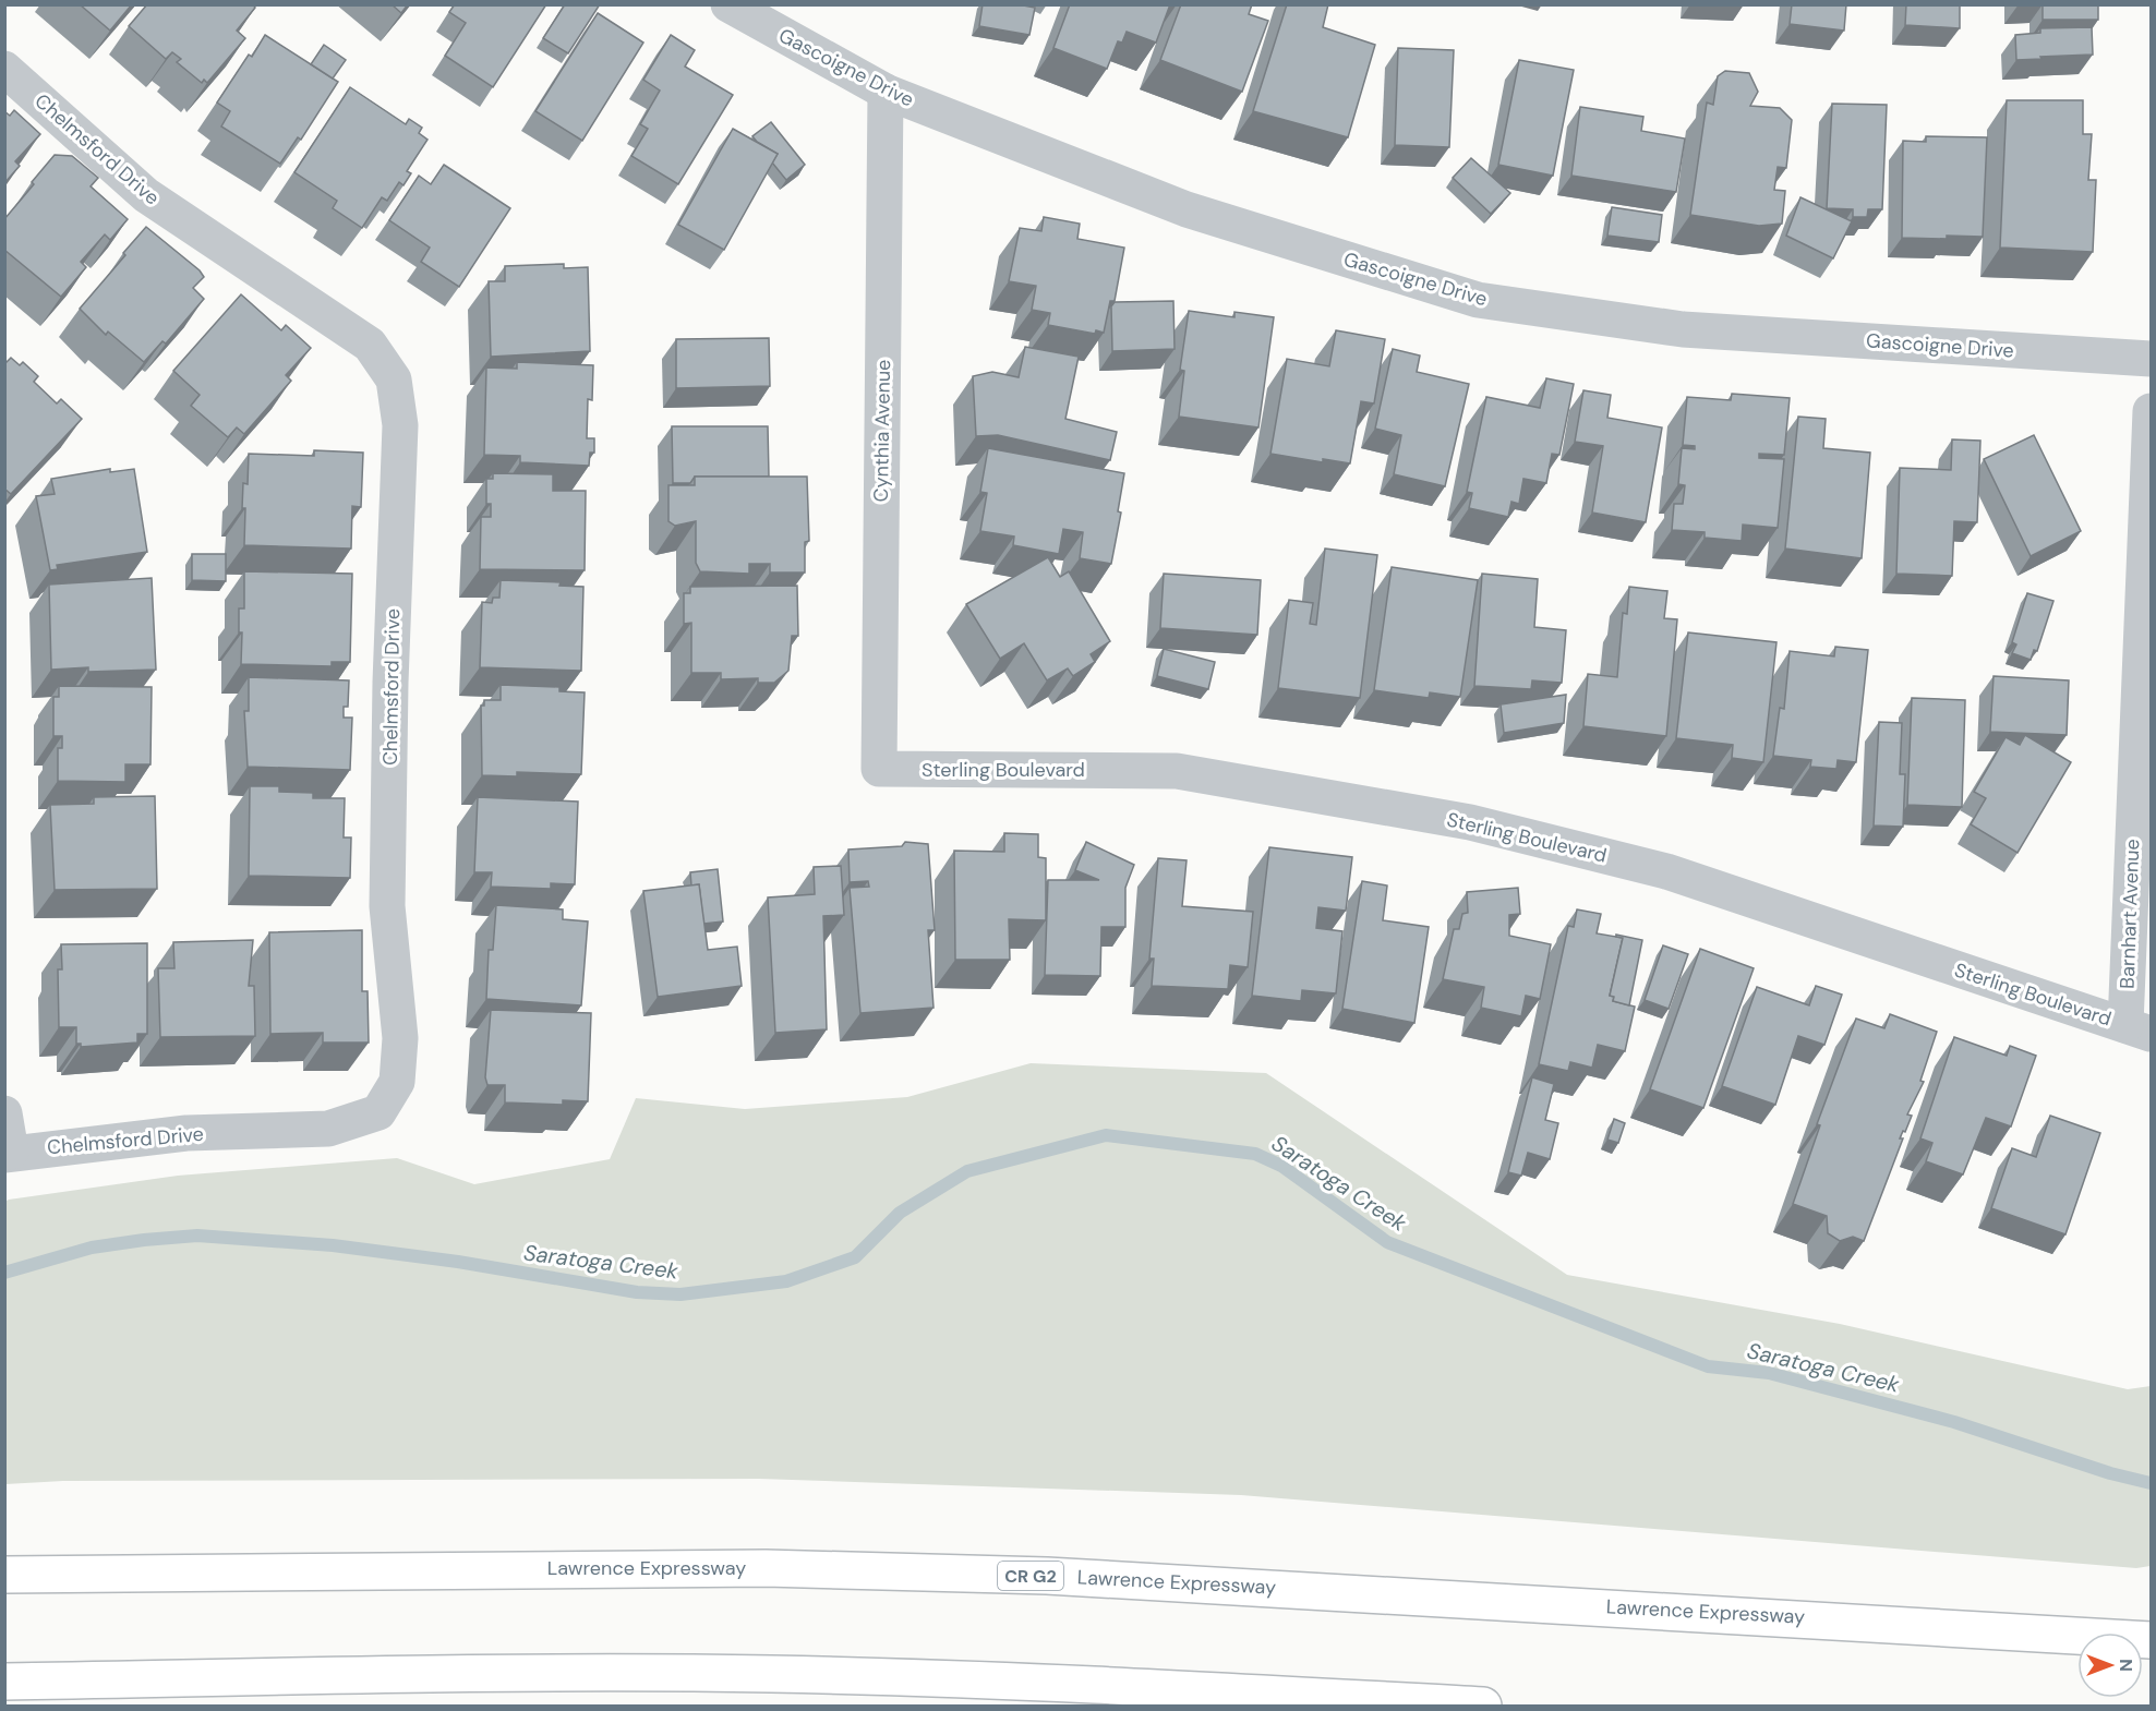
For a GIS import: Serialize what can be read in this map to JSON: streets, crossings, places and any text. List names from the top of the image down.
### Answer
{
  "streets": {
    "highway": ["Lawrence Expressway", "CR G2"],
    "street": [
      "Gascoigne Drive",
      "Chelmsford Drive",
      "Cynthia Avenue",
      "Sterling Boulevard",
      "Barnhart Avenue"
    ]
  },
  "crossings": [
    ["Gascoigne Drive", "Cynthia Avenue"],
    ["Cynthia Avenue", "Sterling Boulevard"],
    ["Sterling Boulevard", "Barnhart Avenue"]
  ],
  "water": ["Saratoga Creek"],
  "north": "right"
}
